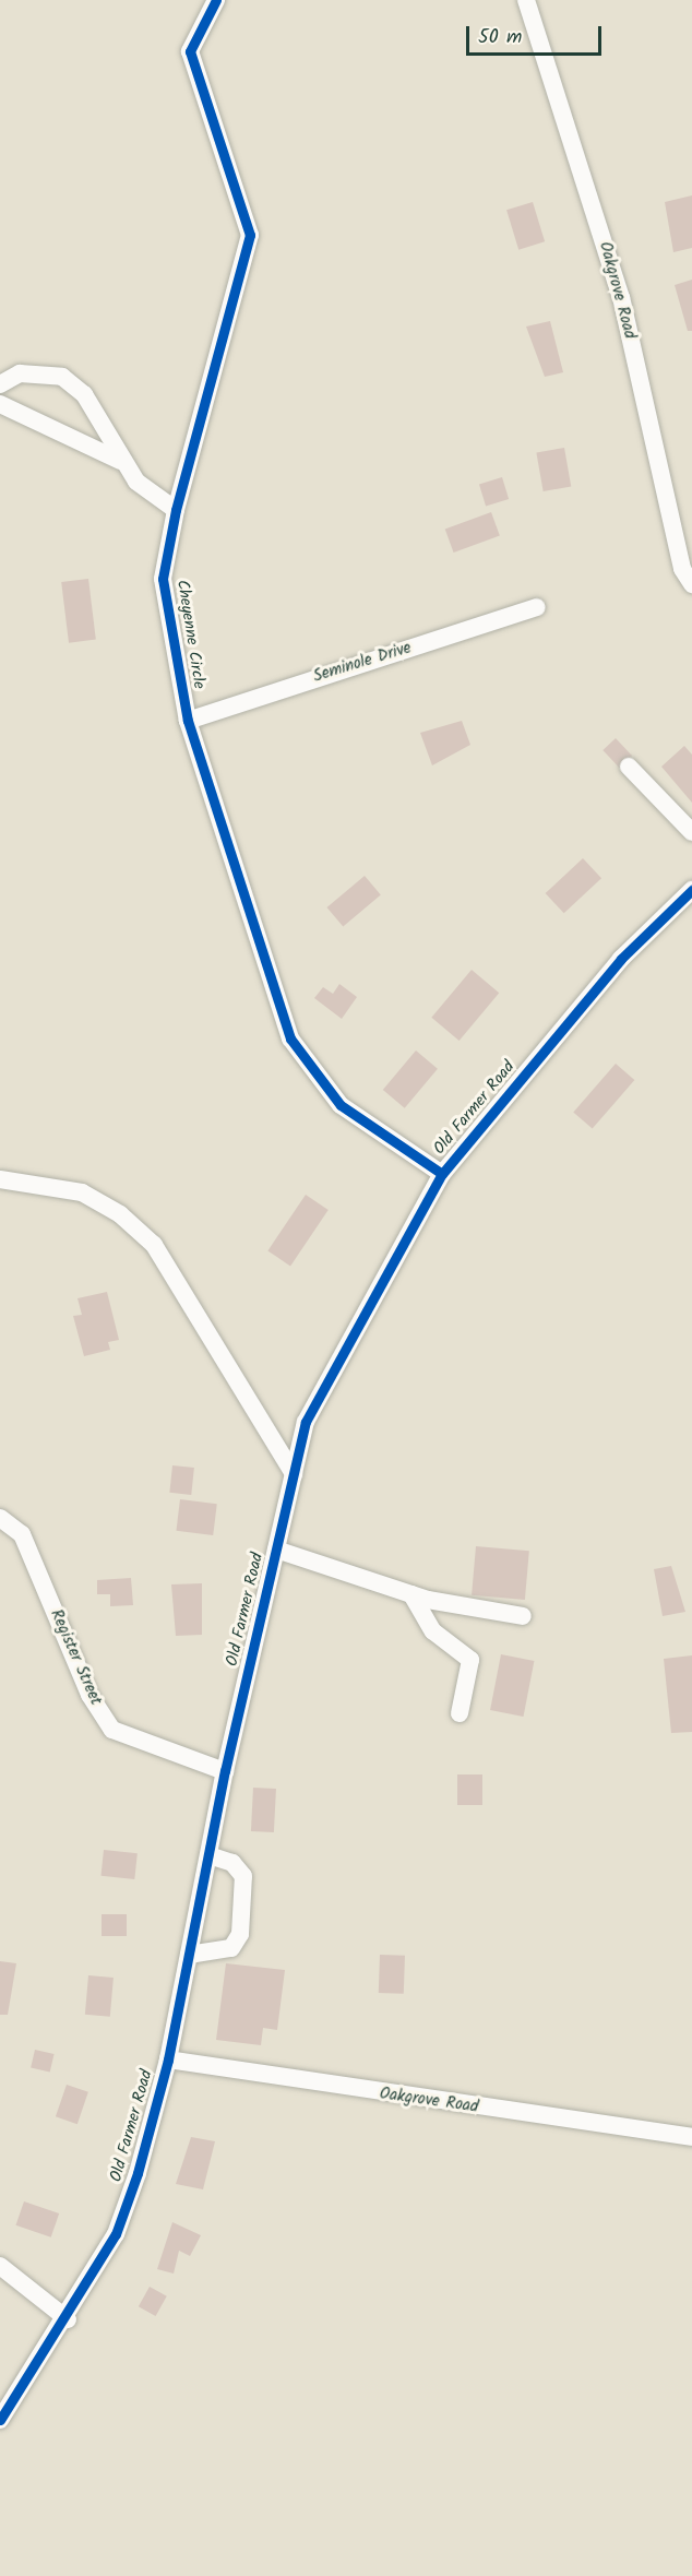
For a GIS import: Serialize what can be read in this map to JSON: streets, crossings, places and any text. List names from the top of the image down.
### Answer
{
  "streets": {
    "street": [
      "Oakgrove Road",
      "Cheyenne Circle",
      "Seminole Drive",
      "Old Farmer Road",
      "Register Street"
    ]
  },
  "crossings": [
    ["Oakgrove Road", "Old Farmer Road"],
    ["Cheyenne Circle", "Seminole Drive"],
    ["Cheyenne Circle", "Old Farmer Road"],
    ["Old Farmer Road", "Register Street"]
  ],
  "scale_bar": "50 m"
}
